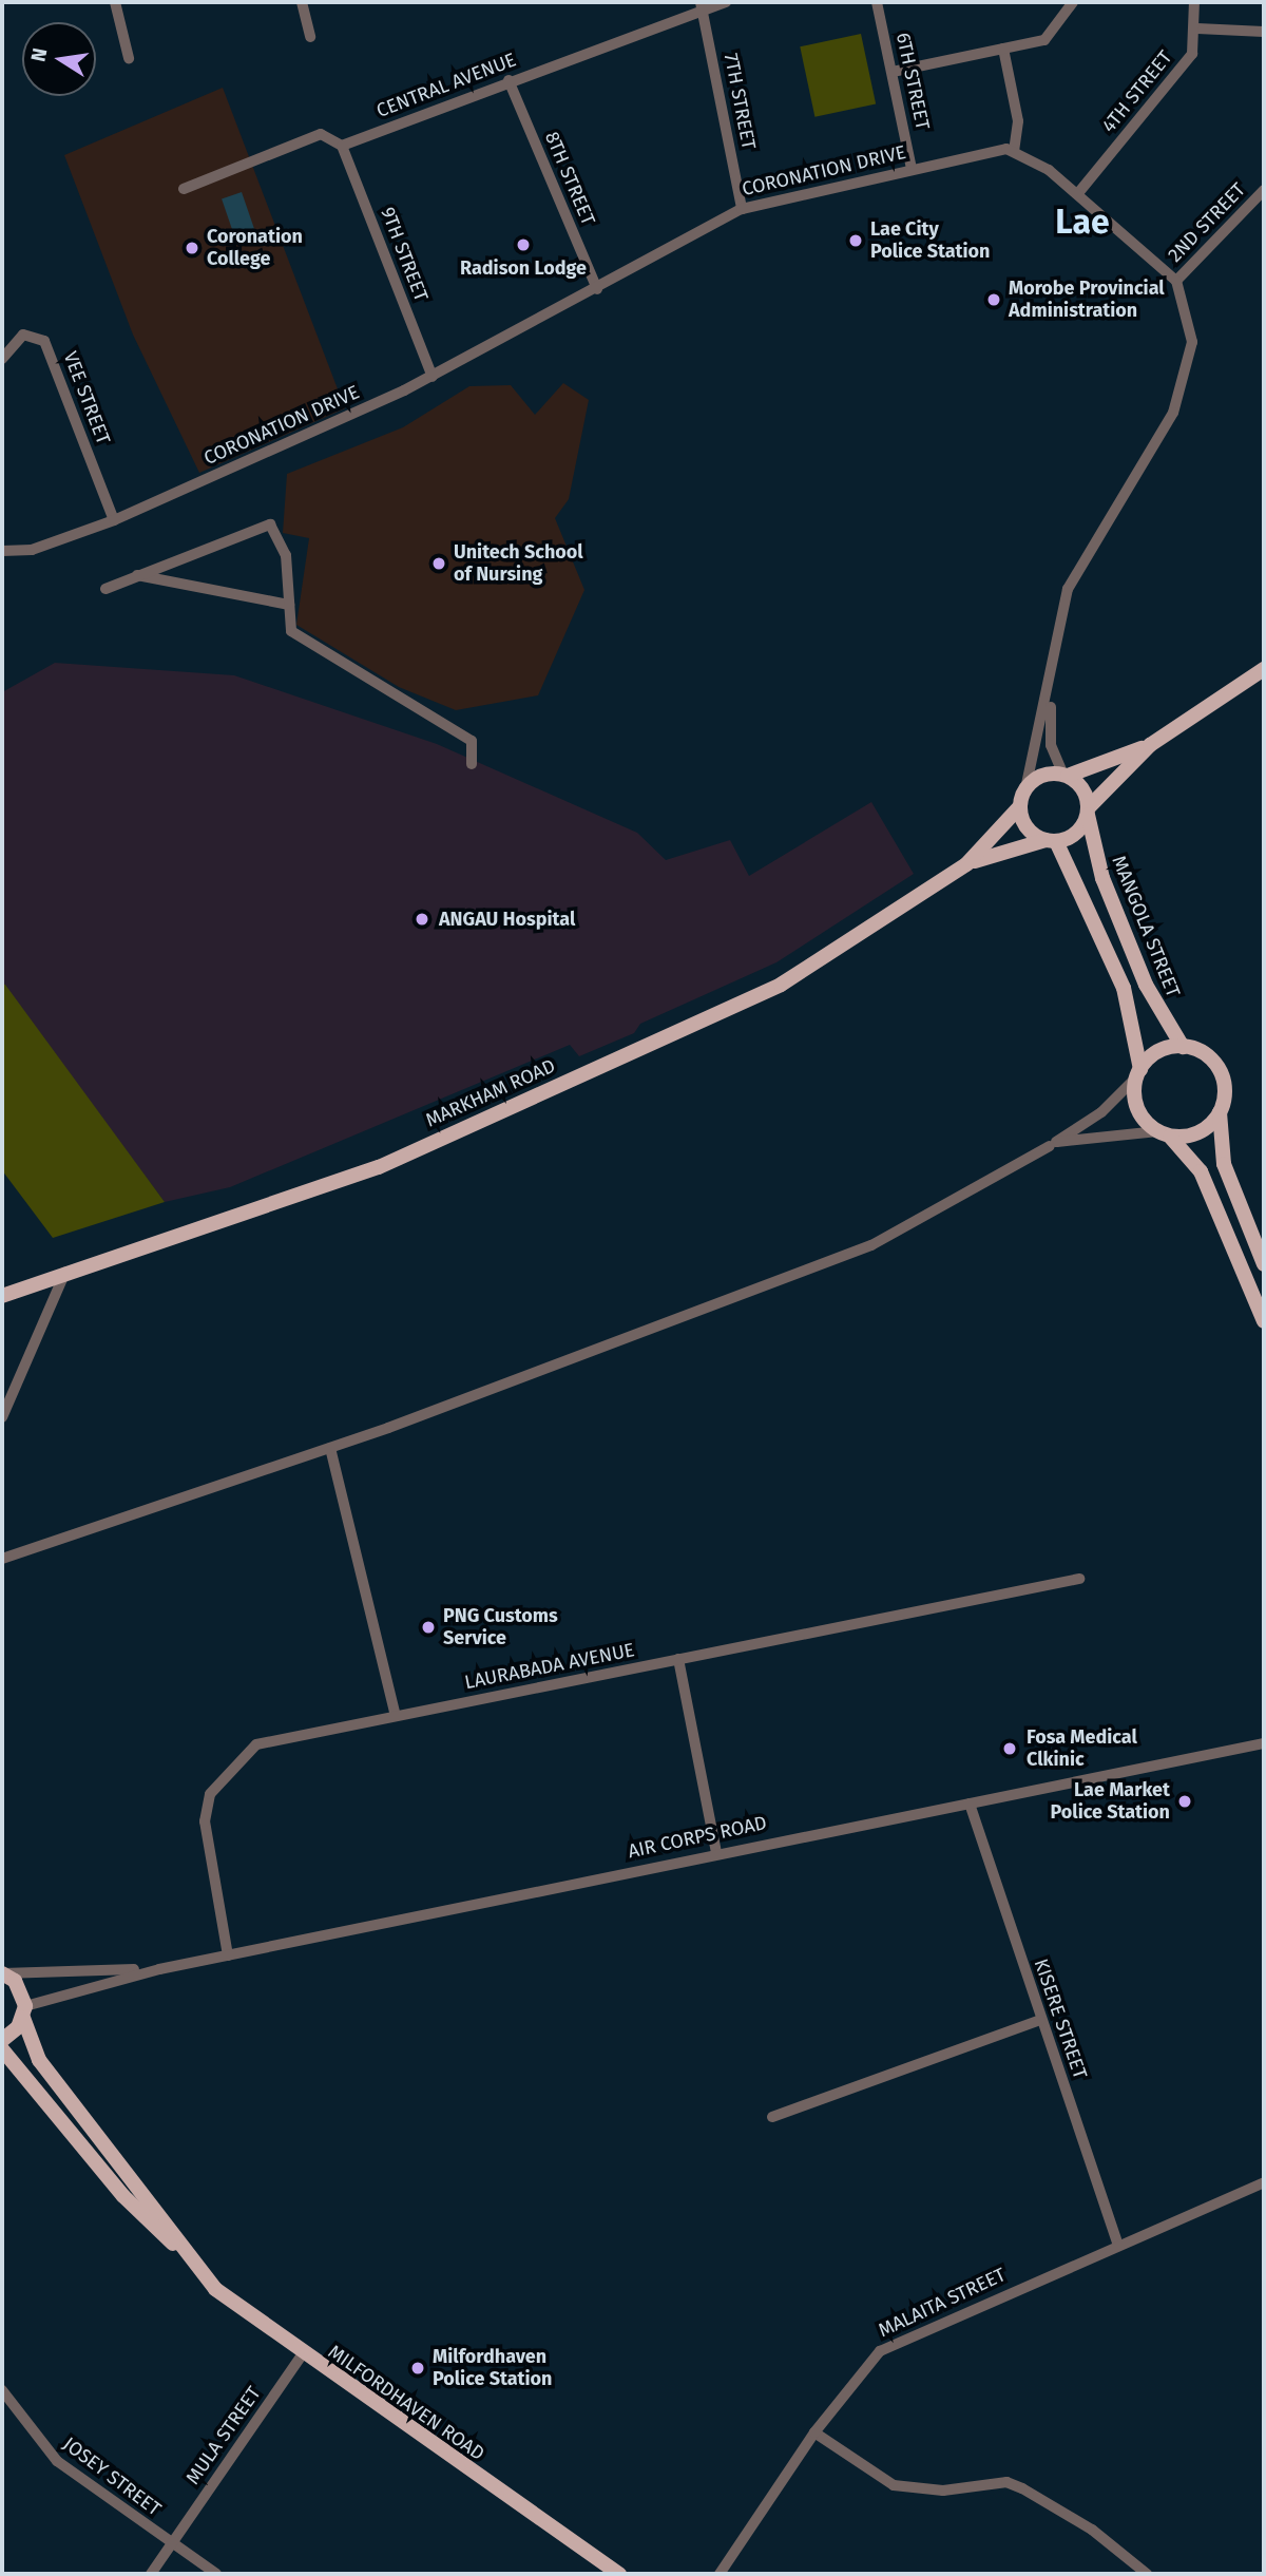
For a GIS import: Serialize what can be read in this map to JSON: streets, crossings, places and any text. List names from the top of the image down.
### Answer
{
  "streets": {
    "main road": ["MANGOLA STREET", "MARKHAM ROAD", "MILFORDHAVEN ROAD"],
    "street": [
      "6TH STREET",
      "CENTRAL AVENUE",
      "4TH STREET",
      "7TH STREET",
      "CORONATION DRIVE",
      "8TH STREET",
      "2ND STREET",
      "9TH STREET",
      "VEE STREET",
      "LAURABADA AVENUE",
      "AIR CORPS ROAD",
      "KISERE STREET",
      "MALAITA STREET",
      "MULA STREET",
      "JOSEY STREET"
    ]
  },
  "crossings": [
    ["6TH STREET", "CORONATION DRIVE"],
    ["CENTRAL AVENUE", "7TH STREET"],
    ["CENTRAL AVENUE", "8TH STREET"],
    ["CENTRAL AVENUE", "9TH STREET"],
    ["7TH STREET", "CORONATION DRIVE"],
    ["CORONATION DRIVE", "8TH STREET"],
    ["CORONATION DRIVE", "9TH STREET"],
    ["CORONATION DRIVE", "VEE STREET"],
    ["MANGOLA STREET", "MARKHAM ROAD"],
    ["LAURABADA AVENUE", "AIR CORPS ROAD"],
    ["AIR CORPS ROAD", "KISERE STREET"],
    ["AIR CORPS ROAD", "MILFORDHAVEN ROAD"],
    ["KISERE STREET", "MALAITA STREET"],
    ["MILFORDHAVEN ROAD", "MULA STREET"],
    ["MULA STREET", "JOSEY STREET"]
  ],
  "districts": ["Lae"],
  "places": [
    "Lae City Police Station",
    "Radison Lodge",
    "Coronation College",
    "Morobe Provincial Administration",
    "Unitech School of Nursing",
    "ANGAU Hospital",
    "PNG Customs Service",
    "Fosa Medical Clkinic",
    "Lae Market Police Station",
    "Milfordhaven Police Station"
  ],
  "north": "left"
}
